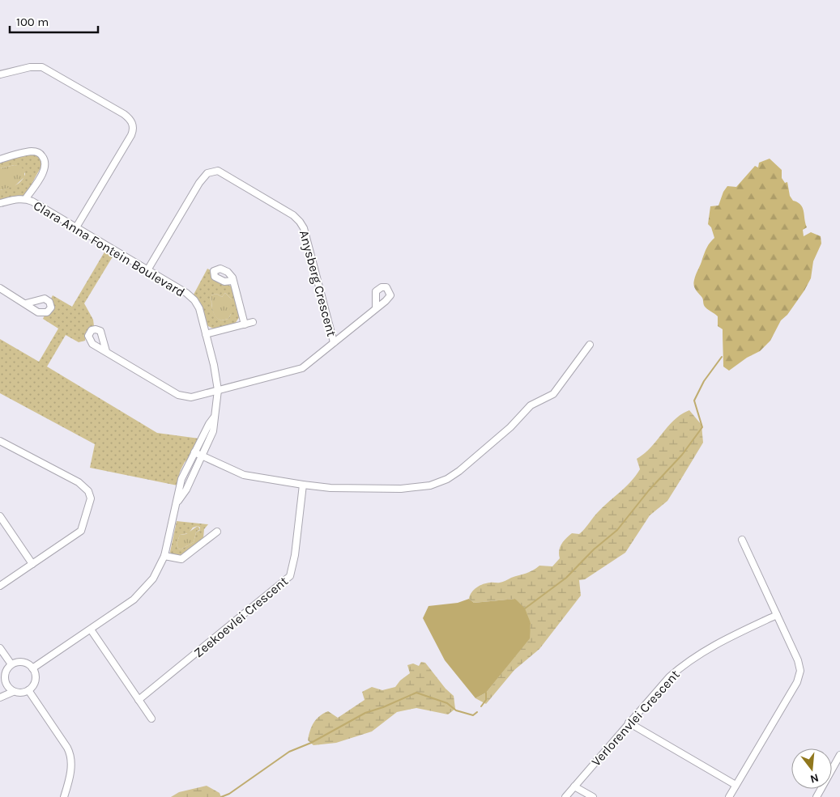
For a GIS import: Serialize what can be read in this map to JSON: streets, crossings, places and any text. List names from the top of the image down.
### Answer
{
  "streets": {
    "street": [
      "Clara Anna Fontein Boulevard",
      "Anysberg Crescent",
      "Zeekoevlei Crescent",
      "Verlorenvlei Crescent"
    ]
  },
  "crossings": [
    ["Clara Anna Fontein Boulevard", "Anysberg Crescent"]
  ],
  "scale_bar": "100 m",
  "north": "bottom"
}
